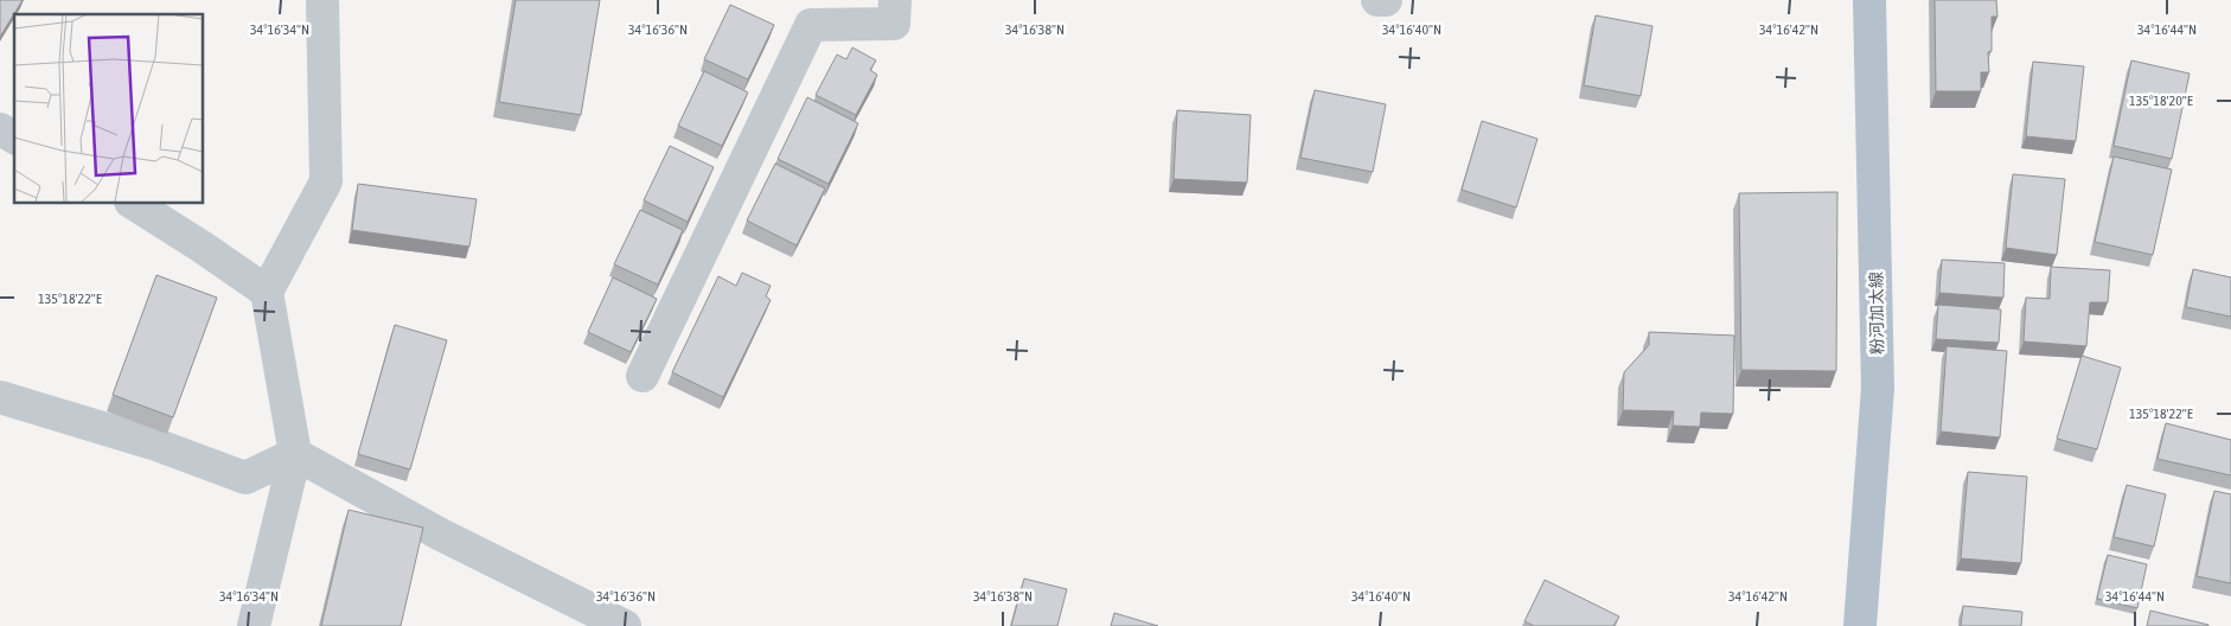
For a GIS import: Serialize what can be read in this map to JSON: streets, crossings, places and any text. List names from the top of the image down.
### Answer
{
  "streets": {
    "main road": ["粉河加太線"]
  },
  "coordinates": [
    "34°16'34\"N",
    "34°16'36\"N",
    "34°16'38\"N",
    "34°16'40\"N",
    "34°16'42\"N",
    "34°16'44\"N",
    "135°18'20\"E",
    "135°18'22\"E"
  ]
}
